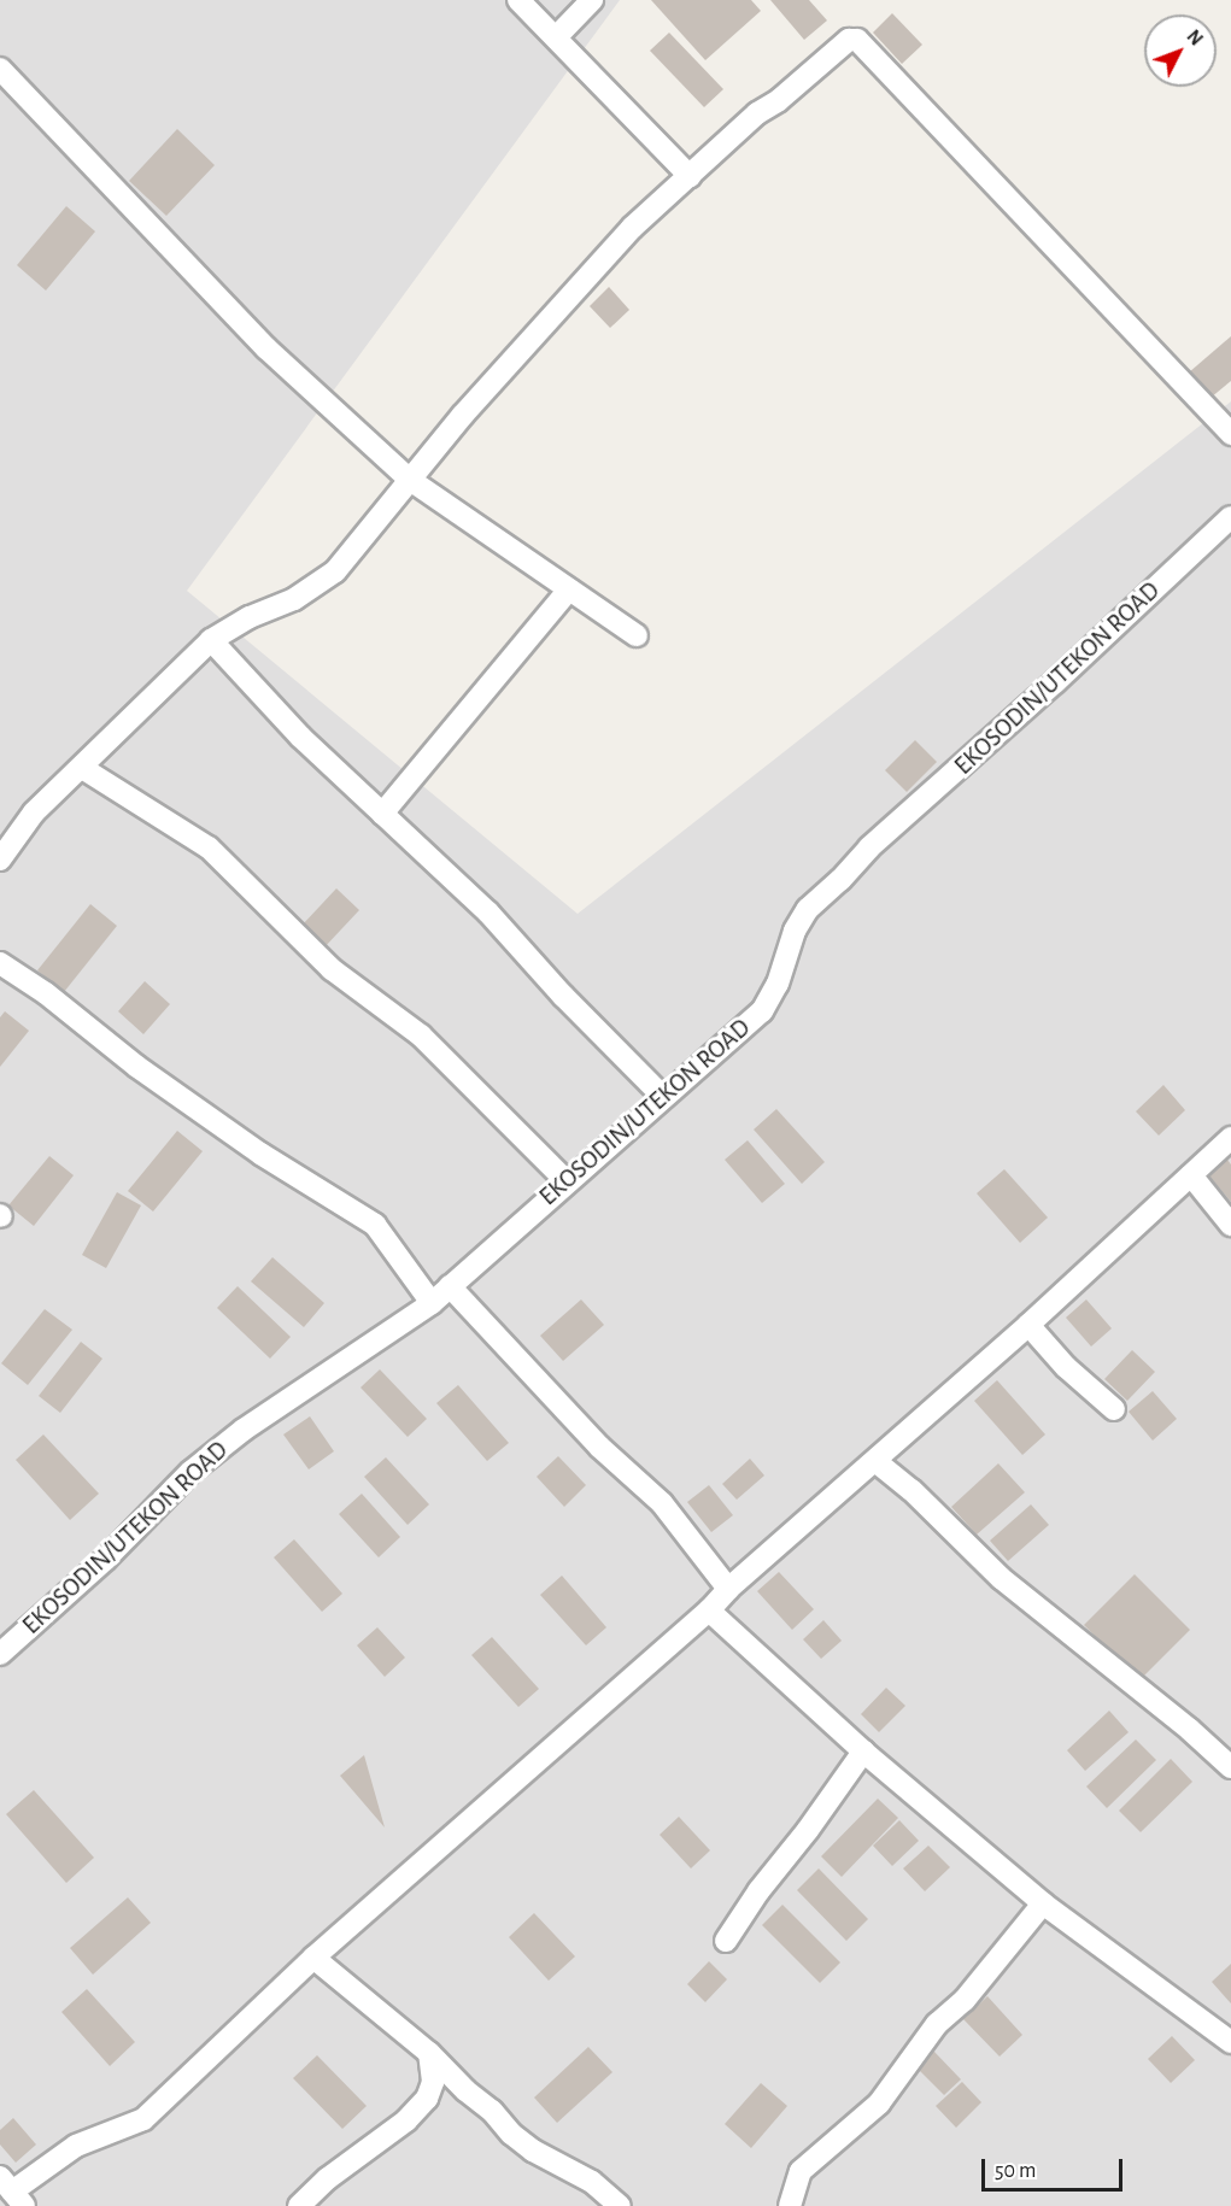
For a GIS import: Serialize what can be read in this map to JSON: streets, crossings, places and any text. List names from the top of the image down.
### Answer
{
  "streets": {
    "street": ["EKOSODIN/UTEKON ROAD"]
  },
  "scale_bar": "50 m",
  "north": "top right"
}
